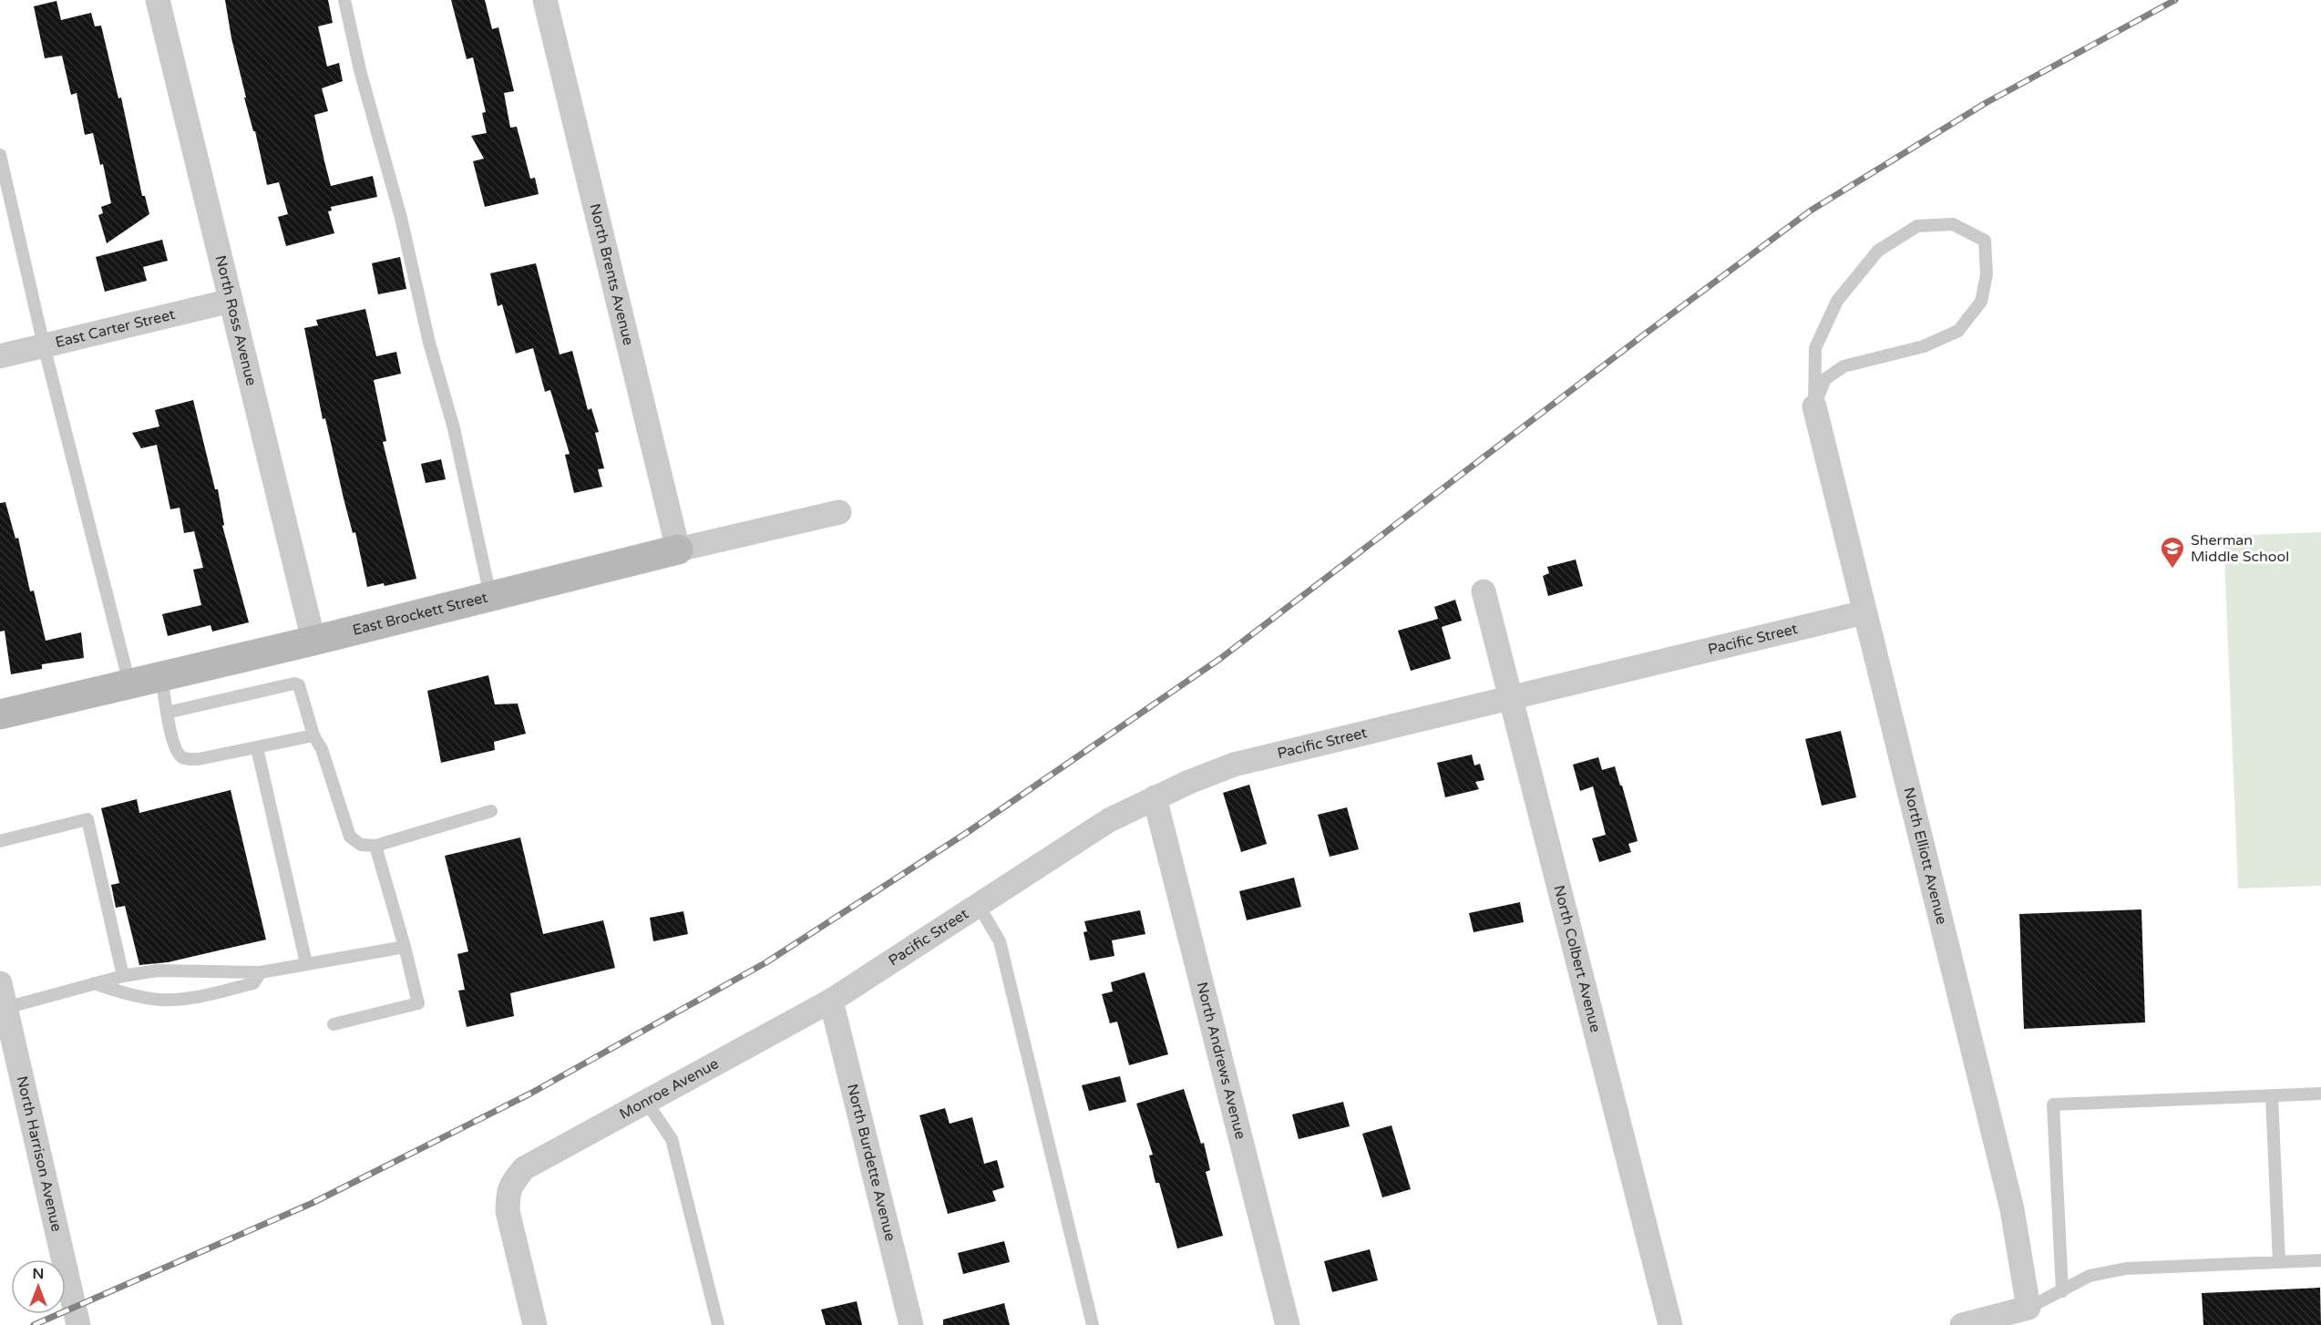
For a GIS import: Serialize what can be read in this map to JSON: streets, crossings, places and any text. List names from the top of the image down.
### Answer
{
  "streets": {
    "street": [
      "North Brents Avenue",
      "North Ross Avenue",
      "East Carter Street",
      "East Brockett Street",
      "Pacific Street",
      "North Elliott Avenue",
      "North Colbert Avenue",
      "North Andrews Avenue",
      "Monroe Avenue",
      "North Harrison Avenue",
      "North Burdette Avenue"
    ]
  },
  "crossings": [
    ["North Brents Avenue", "East Brockett Street"],
    ["North Ross Avenue", "East Carter Street"],
    ["North Ross Avenue", "East Brockett Street"],
    ["Pacific Street", "North Elliott Avenue"],
    ["Pacific Street", "North Colbert Avenue"],
    ["Pacific Street", "North Andrews Avenue"],
    ["Pacific Street", "Monroe Avenue"],
    ["Pacific Street", "North Burdette Avenue"],
    ["Monroe Avenue", "North Burdette Avenue"]
  ],
  "places": {
    "school or university": ["Sherman Middle School"]
  },
  "north": "top"
}
